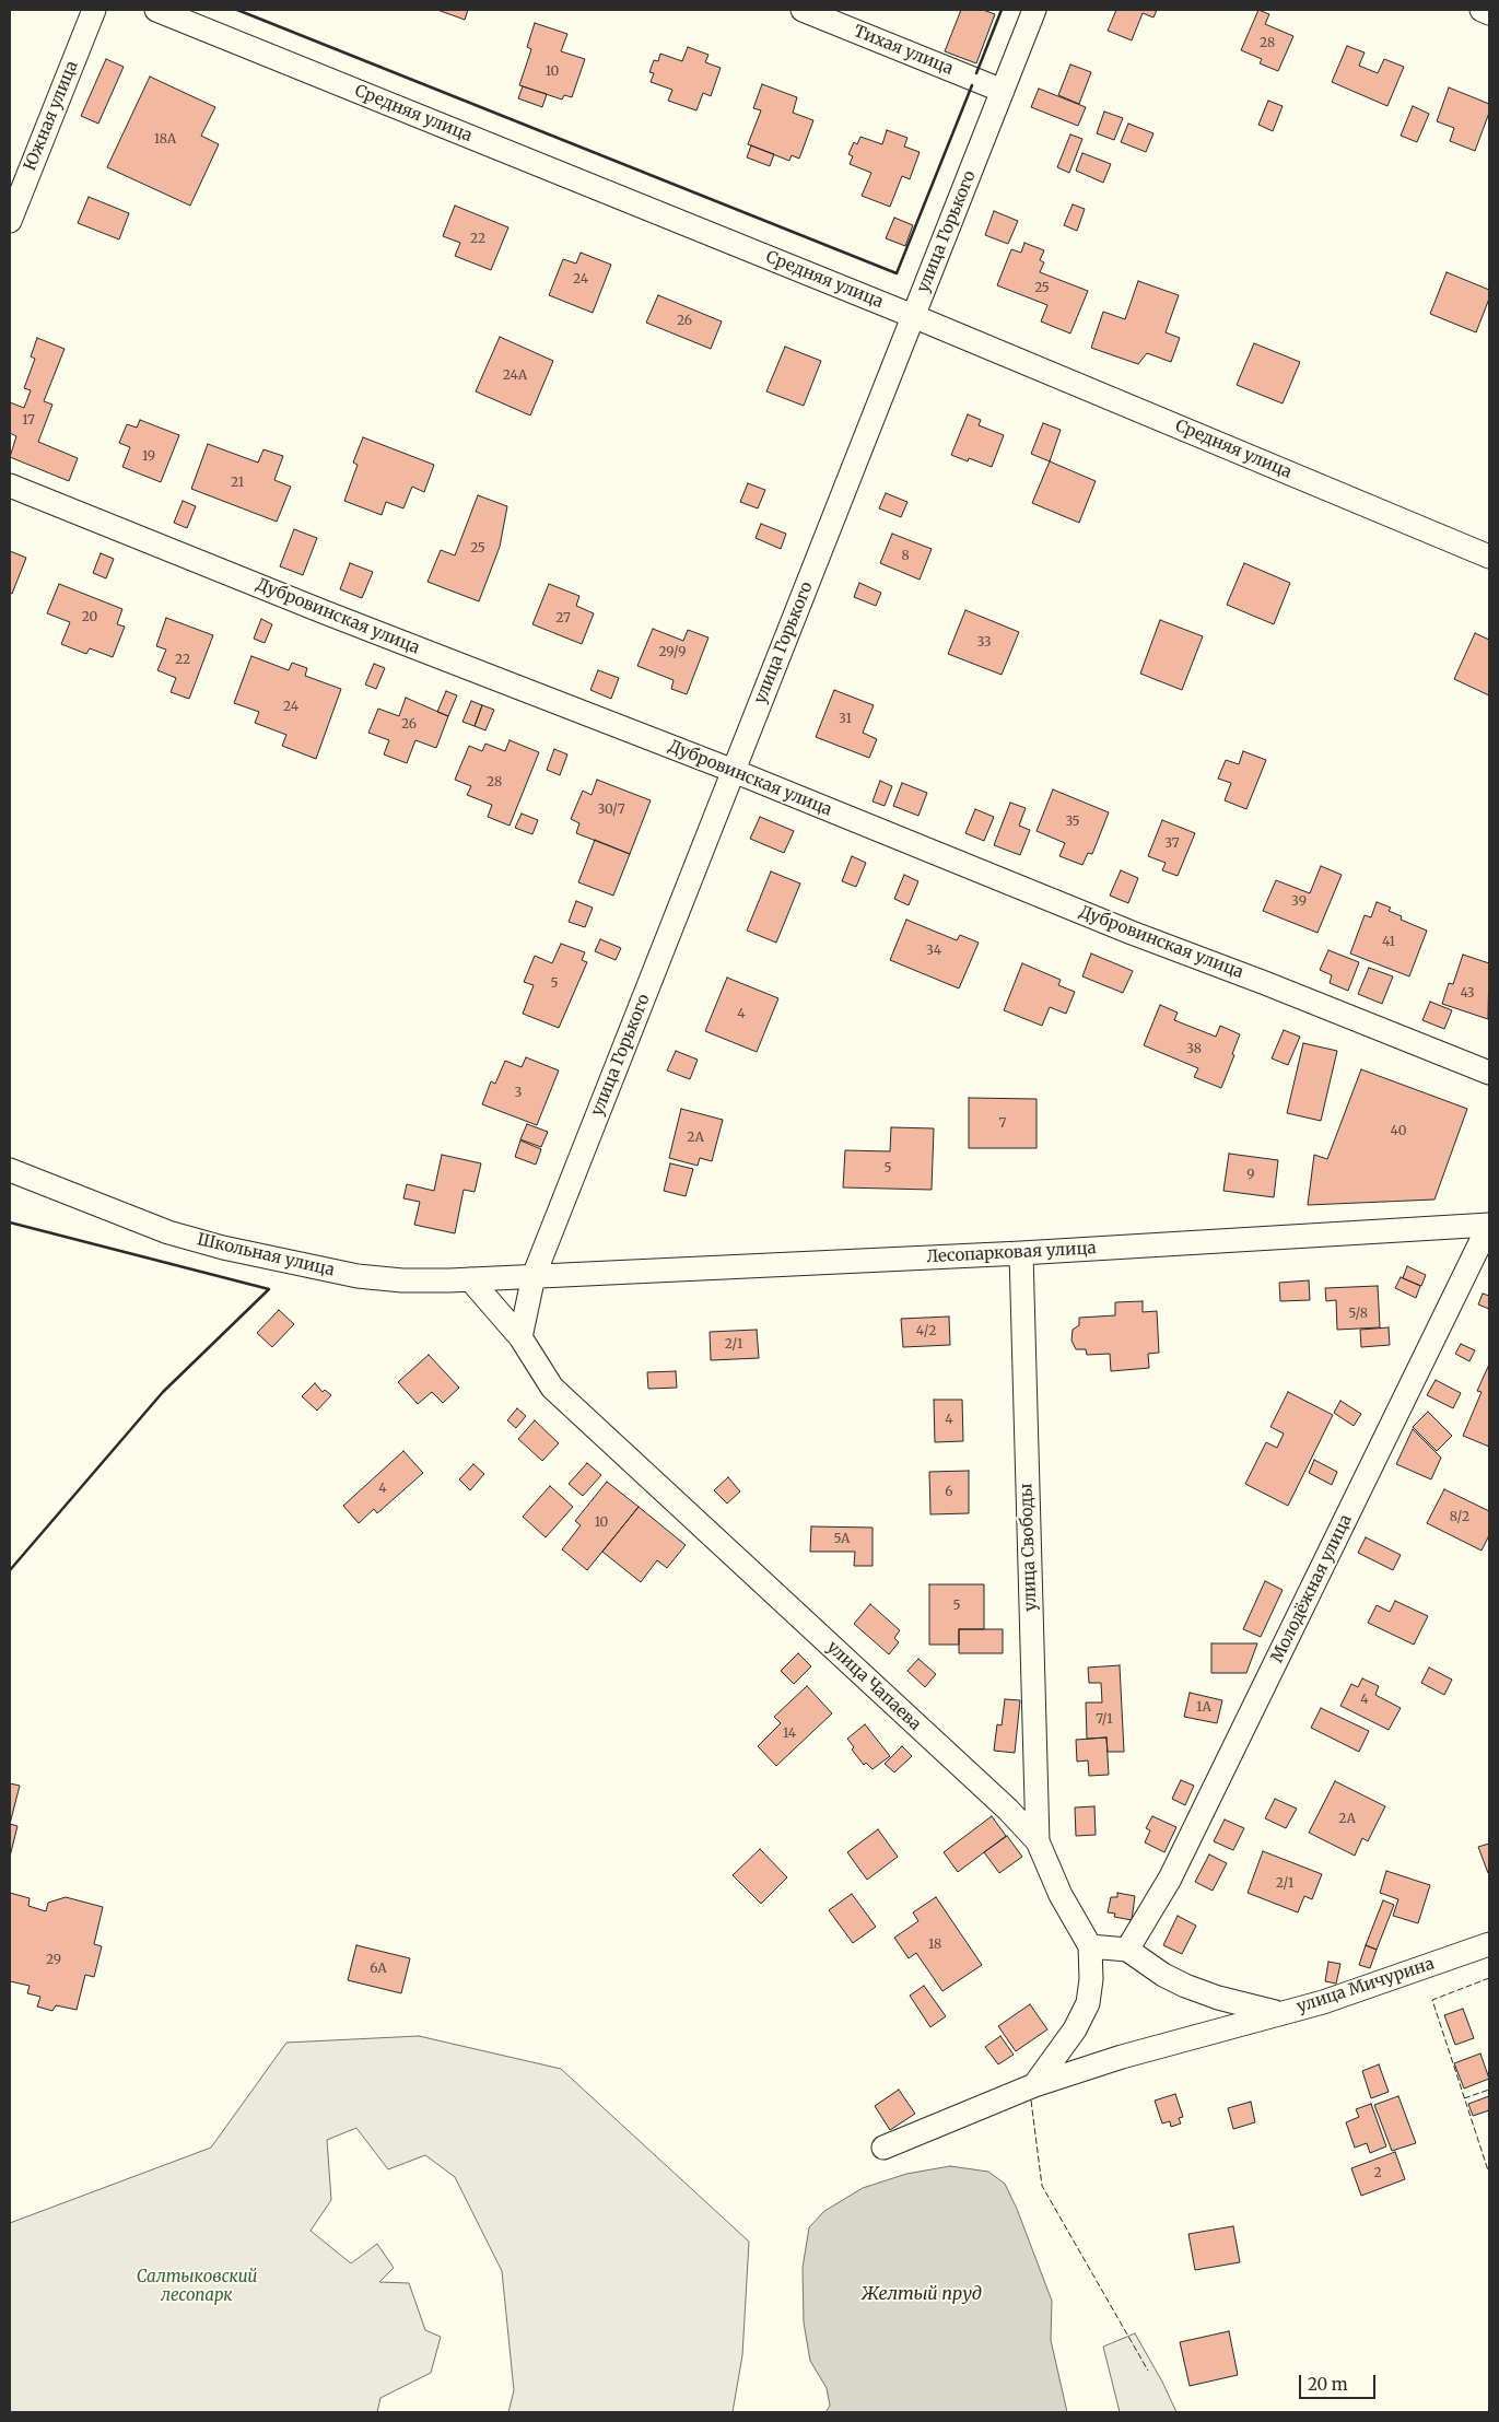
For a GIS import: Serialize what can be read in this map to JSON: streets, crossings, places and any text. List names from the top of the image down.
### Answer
{
  "streets": {
    "street": [
      "Тихая улица",
      "Средняя улица",
      "Южная улица",
      "улица Горького",
      "Дубровинская улица",
      "Лесопарковая улица",
      "Школьная улица",
      "улица Свободы",
      "Молодёжная улица",
      "улица Чапаева",
      "улица Мичурина"
    ]
  },
  "crossings": [
    ["Тихая улица", "улица Горького"],
    ["Средняя улица", "улица Горького"],
    ["улица Горького", "Дубровинская улица"],
    ["улица Горького", "Лесопарковая улица"],
    ["улица Горького", "Школьная улица"],
    ["Лесопарковая улица", "Школьная улица"],
    ["Лесопарковая улица", "улица Свободы"],
    ["Лесопарковая улица", "Молодёжная улица"],
    ["Школьная улица", "улица Чапаева"],
    ["улица Свободы", "улица Чапаева"],
    ["Молодёжная улица", "улица Мичурина"],
    ["улица Чапаева", "улица Мичурина"]
  ],
  "water": ["Желтый пруд"],
  "parks": ["Салтыковский лесопарк"],
  "house_numbers": [
    "28",
    "10",
    "18А",
    "22",
    "24",
    "25",
    "26",
    "24А",
    "17",
    "19",
    "21",
    "25",
    "8",
    "20",
    "27",
    "33",
    "29/9",
    "22",
    "24",
    "31",
    "26",
    "28",
    "30/7",
    "35",
    "37",
    "39",
    "41",
    "34",
    "5",
    "43",
    "4",
    "38",
    "3",
    "7",
    "40",
    "2А",
    "5",
    "9",
    "5/8",
    "4/2",
    "2/1",
    "4",
    "4",
    "6",
    "8/2",
    "10",
    "5А",
    "5",
    "4",
    "1А",
    "7/1",
    "14",
    "2А",
    "2/1",
    "18",
    "29",
    "6А",
    "2"
  ],
  "scale_bar": "20 m"
}
